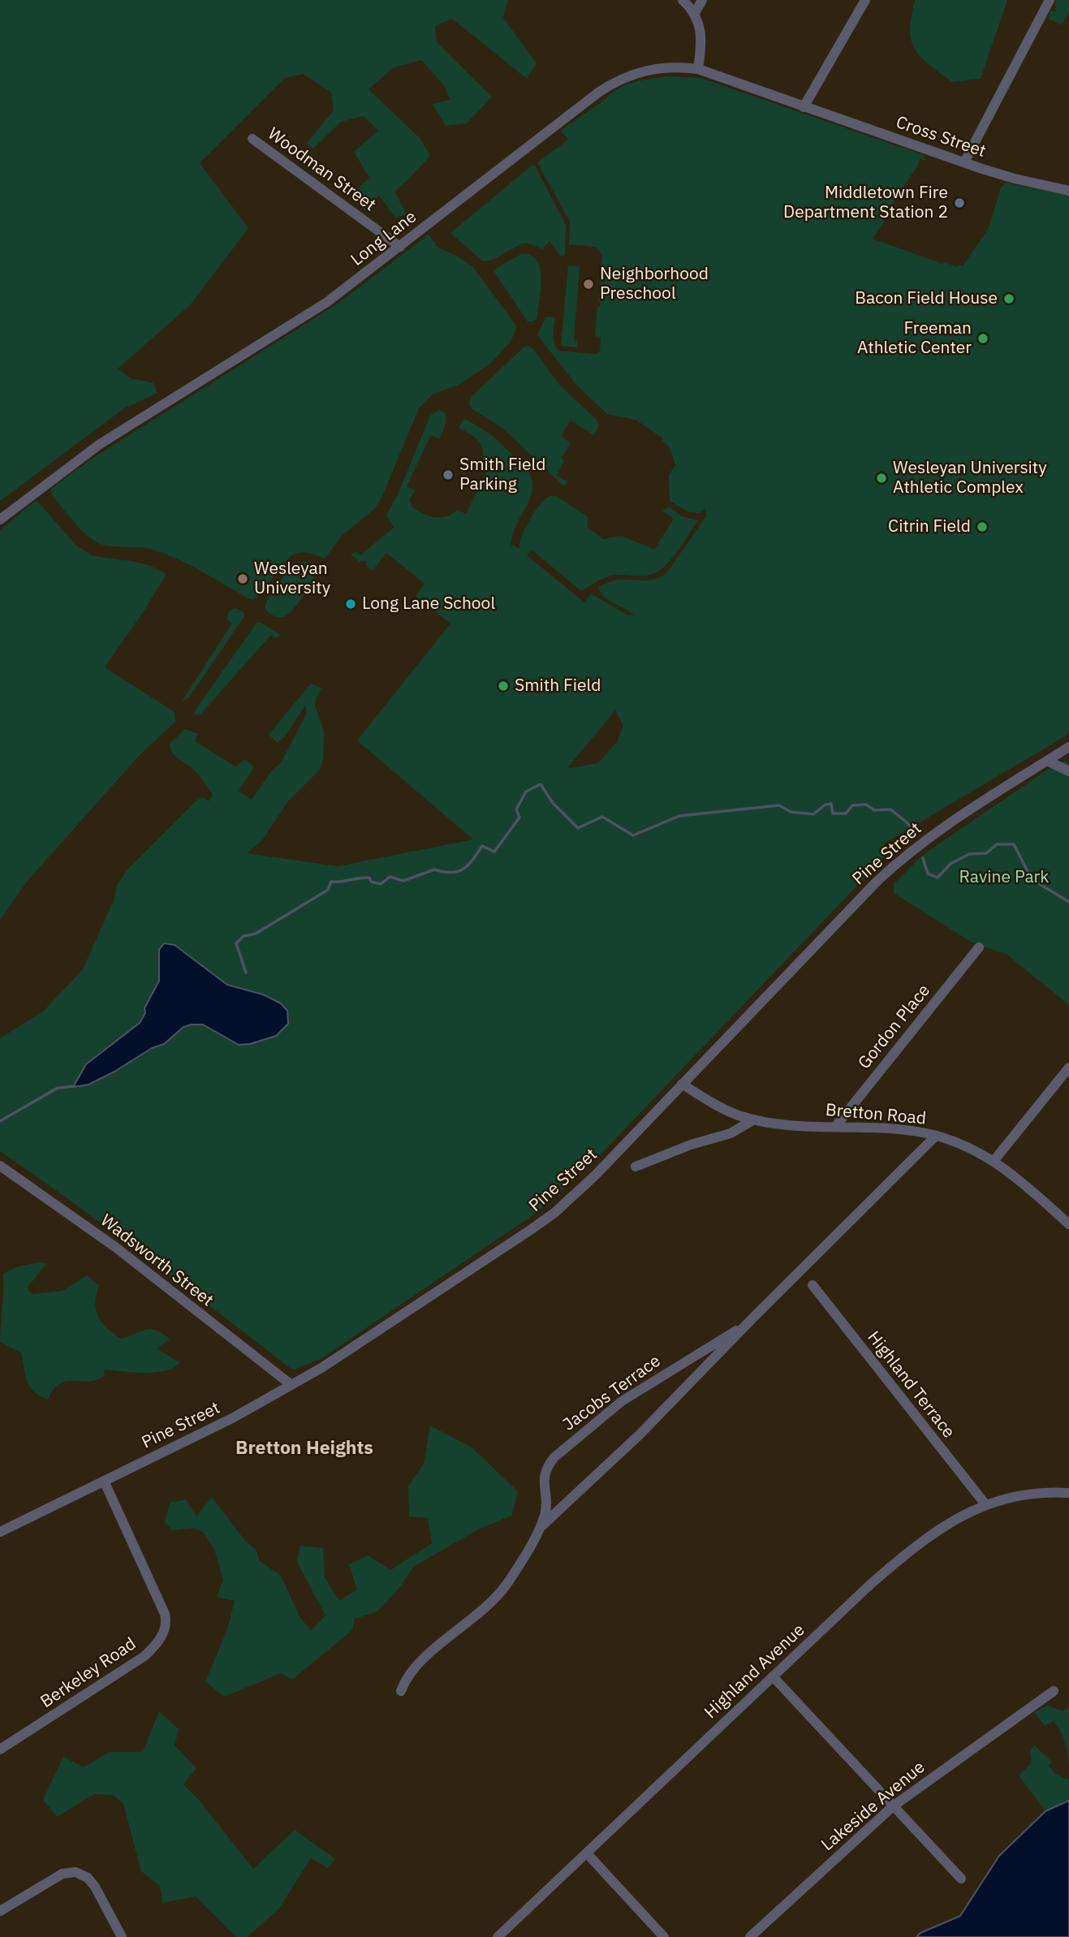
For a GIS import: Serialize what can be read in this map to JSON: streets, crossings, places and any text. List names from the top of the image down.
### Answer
{
  "streets": {
    "street": [
      "Cross Street",
      "Woodman Street",
      "Long Lane",
      "Pine Street",
      "Gordon Place",
      "Bretton Road",
      "Wadsworth Street",
      "Highland Terrace",
      "Jacobs Terrace",
      "Highland Avenue",
      "Berkeley Road",
      "Lakeside Avenue"
    ]
  },
  "crossings": [
    ["Cross Street", "Long Lane"],
    ["Woodman Street", "Long Lane"],
    ["Pine Street", "Bretton Road"],
    ["Pine Street", "Wadsworth Street"],
    ["Pine Street", "Berkeley Road"],
    ["Gordon Place", "Bretton Road"],
    ["Bretton Road", "Jacobs Terrace"],
    ["Highland Terrace", "Highland Avenue"]
  ],
  "districts": ["Bretton Heights"],
  "parks": ["Ravine Park"],
  "places": [
    "Middletown Fire Department Station 2",
    "Neighborhood Preschool",
    "Bacon Field House",
    "Freeman Athletic Center",
    "Smith Field Parking",
    "Wesleyan University Athletic Complex",
    "Citrin Field",
    "Wesleyan University",
    "Long Lane School",
    "Smith Field"
  ]
}
